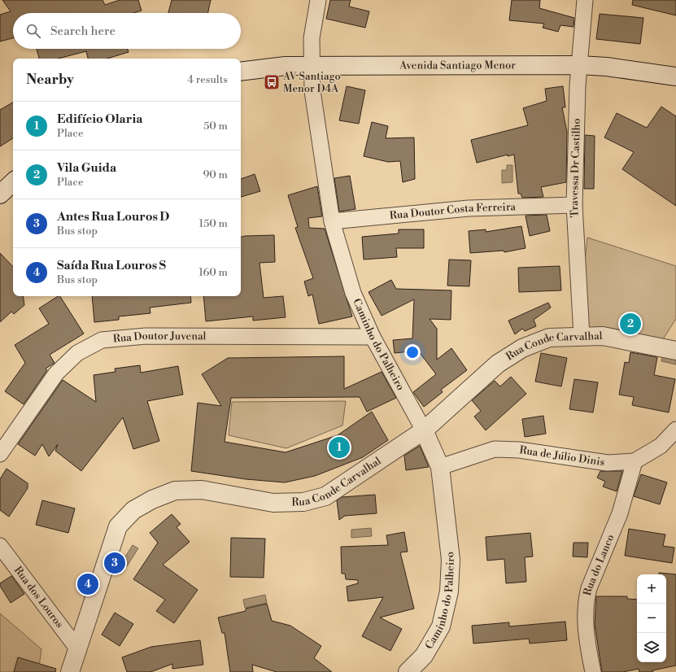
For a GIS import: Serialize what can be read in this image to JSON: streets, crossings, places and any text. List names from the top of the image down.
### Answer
{
  "streets": {
    "street": [
      "Avenida Santiago Menor",
      "Travessa Dr Castilho",
      "Rua Doutor Costa Ferreira",
      "Rua Doutor Juvenal",
      "Caminho do Palheiro",
      "Rua Conde Carvalhal",
      "Rua de Júlio Dinis",
      "Rua do Lanco",
      "Rua dos Louros"
    ]
  },
  "crossings": [
    ["Avenida Santiago Menor", "Travessa Dr Castilho"],
    ["Avenida Santiago Menor", "Caminho do Palheiro"],
    ["Travessa Dr Castilho", "Rua Doutor Costa Ferreira"],
    ["Travessa Dr Castilho", "Rua Conde Carvalhal"],
    ["Rua Doutor Costa Ferreira", "Caminho do Palheiro"],
    ["Rua Doutor Juvenal", "Caminho do Palheiro"],
    ["Caminho do Palheiro", "Rua Conde Carvalhal"],
    ["Caminho do Palheiro", "Rua de Júlio Dinis"],
    ["Rua Conde Carvalhal", "Rua dos Louros"],
    ["Rua de Júlio Dinis", "Rua do Lanco"]
  ],
  "places": {
    "bus stop": ["AV Santiago Menor D4A"]
  },
  "page": {
    "search": "Search here",
    "heading": ["Nearby", "4 results"],
    "list": [
      {
        "mark": "1",
        "name": "Edifício Olaria",
        "note": "Place",
        "value": "50 m"
      },
      {
        "mark": "2",
        "name": "Vila Guida",
        "note": "Place",
        "value": "90 m"
      },
      {
        "mark": "3",
        "name": "Antes Rua Louros D",
        "note": "Bus stop",
        "value": "150 m"
      },
      {
        "mark": "4",
        "name": "Saída Rua Louros S",
        "note": "Bus stop",
        "value": "160 m"
      }
    ],
    "pins": [
      "2",
      "1",
      "3",
      "4"
    ],
    "map_buttons": ["+", "−"]
  }
}
